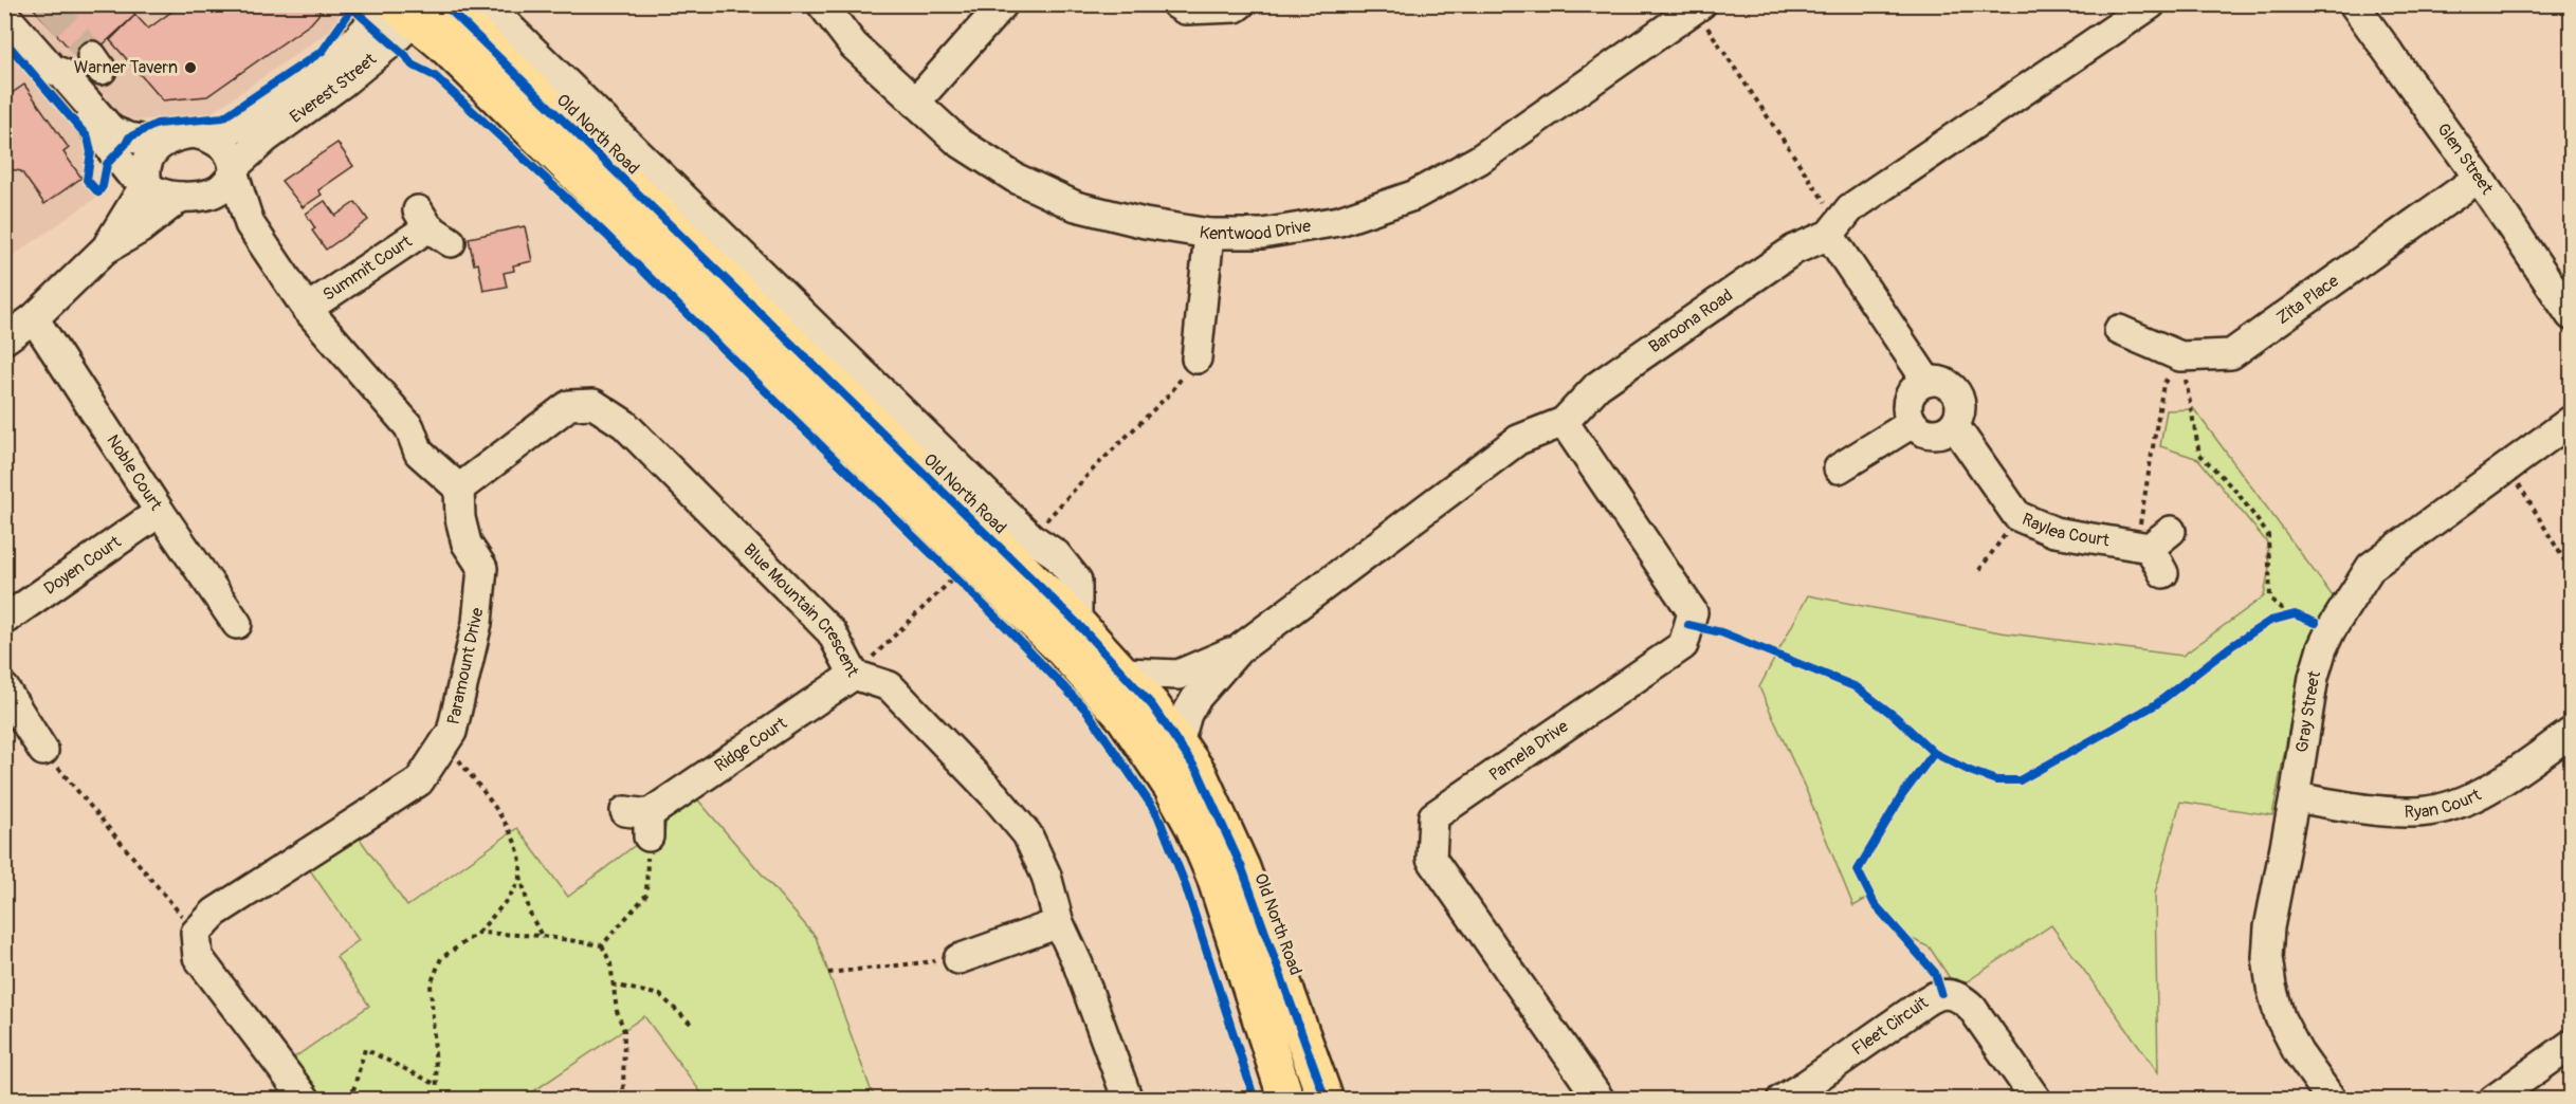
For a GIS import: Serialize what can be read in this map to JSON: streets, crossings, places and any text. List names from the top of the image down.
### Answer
{
  "streets": {
    "main road": ["Old North Road"],
    "street": [
      "Everest Street",
      "Glen Street",
      "Kentwood Drive",
      "Summit Court",
      "Zita Place",
      "Baroona Road",
      "Noble Court",
      "Raylea Court",
      "Doyen Court",
      "Blue Mountain Crescent",
      "Paramount Drive",
      "Gray Street",
      "Ridge Court",
      "Pamela Drive",
      "Ryan Court",
      "Fleet Circuit"
    ]
  },
  "crossings": [
    ["Old North Road", "Baroona Road"],
    ["Glen Street", "Zita Place"],
    ["Noble Court", "Doyen Court"],
    ["Blue Mountain Crescent", "Paramount Drive"],
    ["Blue Mountain Crescent", "Ridge Court"],
    ["Gray Street", "Ryan Court"]
  ],
  "places": ["Warner Tavern"]
}
